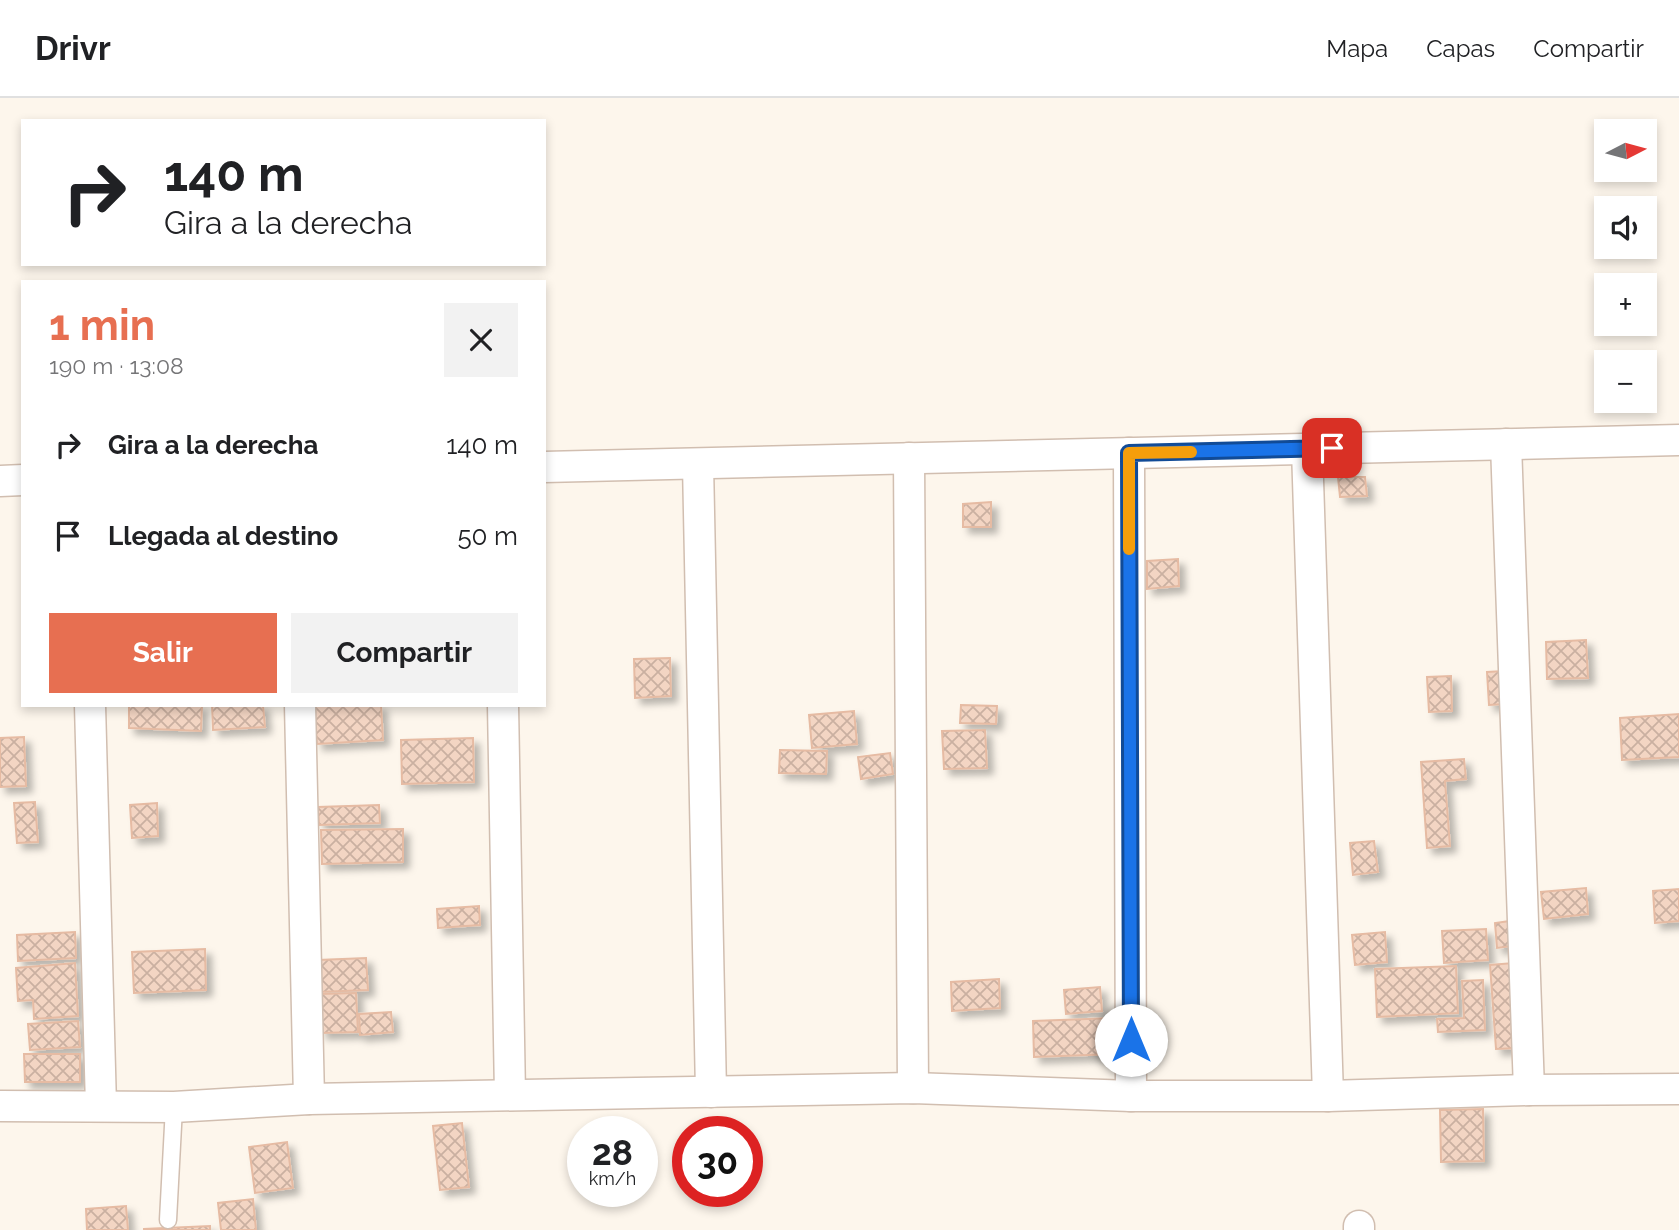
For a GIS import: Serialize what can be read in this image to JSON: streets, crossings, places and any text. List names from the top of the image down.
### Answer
{
  "north": "right",
  "page": {
    "header": "Drivr",
    "nav": ["Mapa", "Capas", "Compartir"],
    "map_buttons": ["+", "−"],
    "turn": ["140 m", "Gira a la derecha"],
    "heading": ["1 min", "190 m · 13:08"],
    "list": [
      {
        "name": "Gira a la derecha",
        "value": "140 m"
      },
      {
        "name": "Llegada al destino",
        "value": "50 m"
      }
    ],
    "buttons": ["Salir", "Compartir"],
    "speed": "28 km/h",
    "limit": "30"
  }
}
